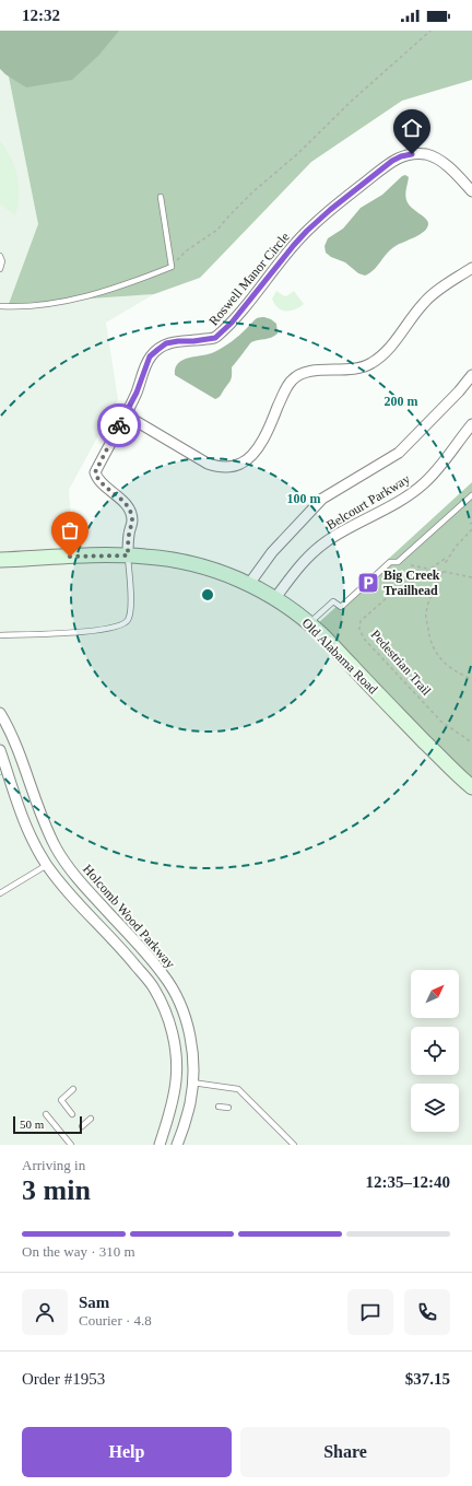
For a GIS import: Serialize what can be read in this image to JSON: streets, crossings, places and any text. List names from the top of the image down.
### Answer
{
  "streets": {
    "main road": ["Old Alabama Road"],
    "street": ["Roswell Manor Circle", "Belcourt Parkway", "Holcomb Wood Parkway"],
    "path": ["Pedestrian Trail"]
  },
  "crossings": [
    ["Roswell Manor Circle", "Old Alabama Road"],
    ["Belcourt Parkway", "Old Alabama Road"]
  ],
  "places": {
    "parking": ["Big Creek Trailhead"]
  },
  "scale_bar": "50 m",
  "north": "top right",
  "page": {
    "status": "12:32",
    "scale": "50 m",
    "heading": ["3 min", "Arriving in", "12:35–12:40"],
    "panel": [
      "Sam",
      "Courier · 4.8",
      "Order #1953",
      "$37.15"
    ],
    "bar": "On the way · 310 m",
    "buttons": ["Help", "Share"]
  },
  "rings": ["200 m", "100 m"]
}
